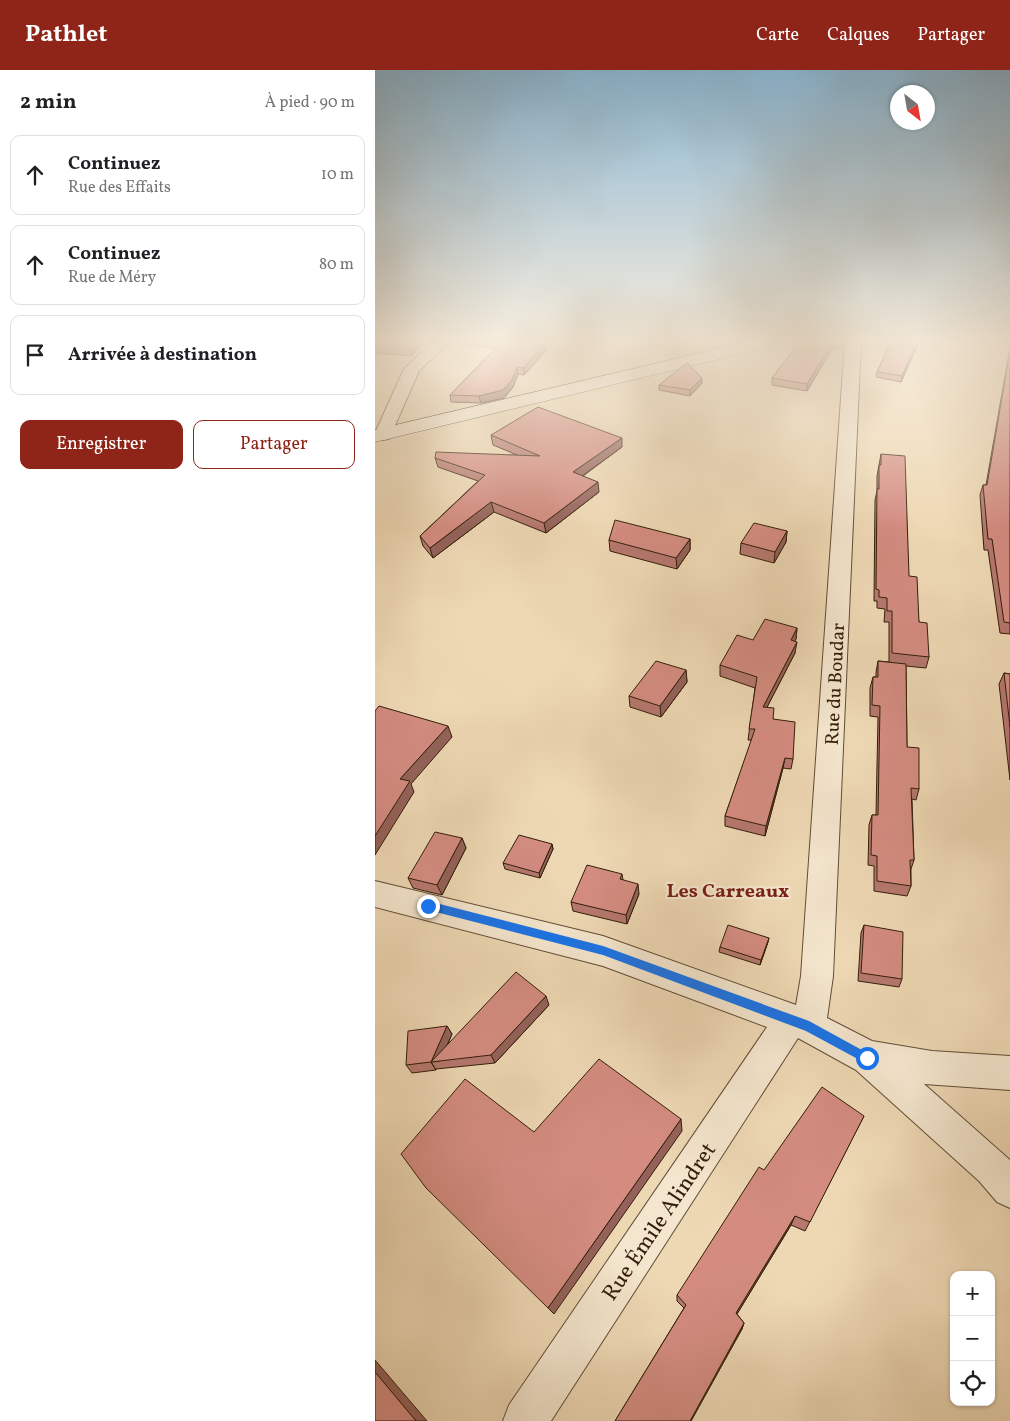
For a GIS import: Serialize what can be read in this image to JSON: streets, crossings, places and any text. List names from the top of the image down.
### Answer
{
  "streets": {
    "street": ["Rue du Boudar", "Rue Émile Alindret"]
  },
  "crossings": [
    ["Rue du Boudar", "Rue Émile Alindret"]
  ],
  "districts": ["Les Carreaux"],
  "north": "bottom right",
  "page": {
    "header": "Pathlet",
    "nav": ["Carte", "Calques", "Partager"],
    "heading": ["2 min", "À pied · 90 m"],
    "list": [
      ["Continuez", "Rue des Effaits", "10 m"],
      ["Continuez", "Rue de Méry", "80 m"],
      "Arrivée à destination"
    ],
    "buttons": ["Enregistrer", "Partager"],
    "map_buttons": ["+", "−"]
  }
}
